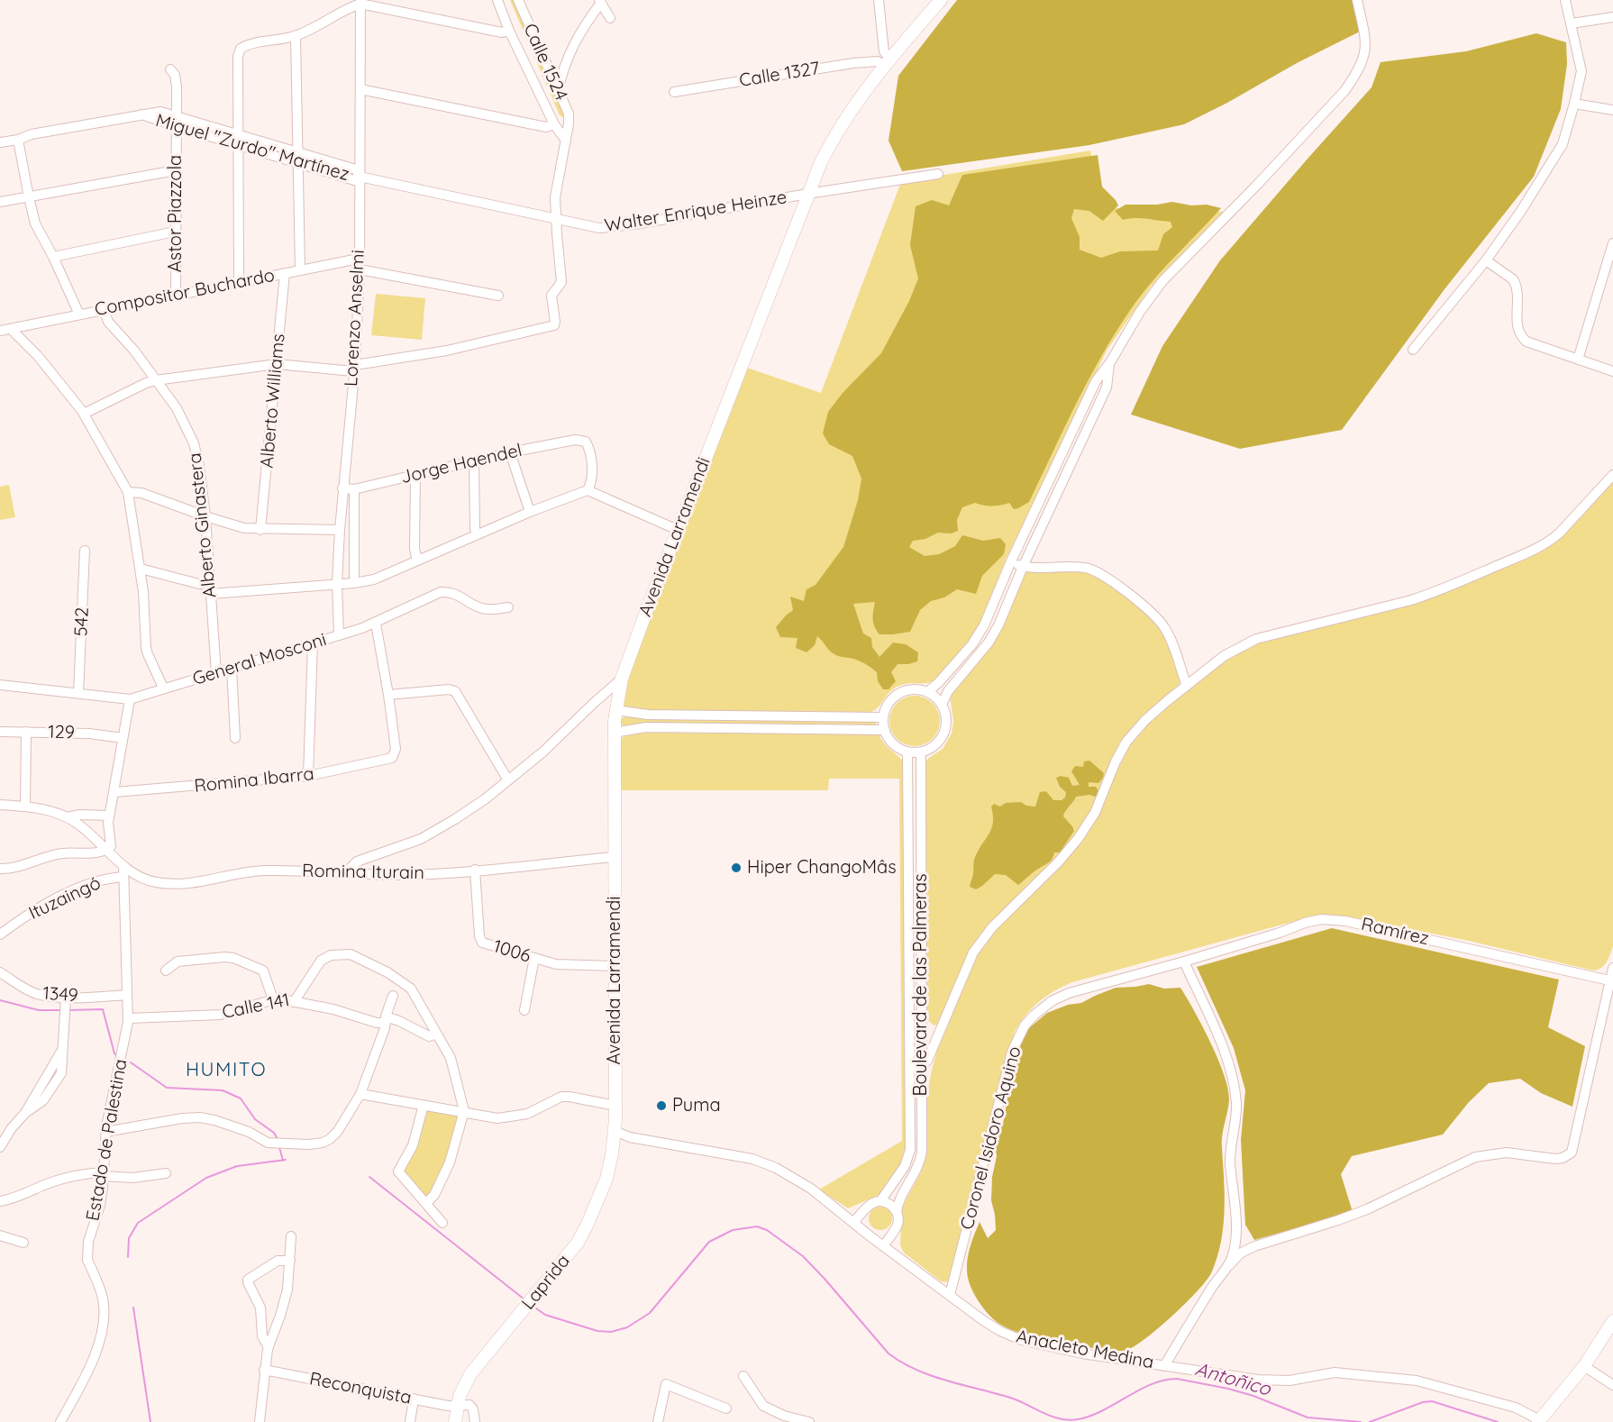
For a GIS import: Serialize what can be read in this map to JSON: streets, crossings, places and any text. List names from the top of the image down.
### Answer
{
  "streets": {
    "main road": ["Avenida Larramendi", "Laprida"],
    "street": [
      "Calle 1524",
      "Calle 1327",
      "Miguel \"Zurdo\" Martínez",
      "Walter Enrique Heinze",
      "Astor Piazzola",
      "Compositor Buchardo",
      "Lorenzo Anselmi",
      "Alberto Williams",
      "Jorge Haendel",
      "Alberto Ginastera",
      "542",
      "General Mosconi",
      "129",
      "Romina Ibarra",
      "Romina Iturain",
      "Ituzaingó",
      "Ramírez",
      "1006",
      "Boulevard de las Palmeras",
      "1349",
      "Calle 141",
      "Coronel Isidoro Aquino",
      "Estado de Palestina",
      "Anacleto Medina",
      "Reconquista"
    ]
  },
  "crossings": [
    ["Calle 1327", "Avenida Larramendi"],
    ["Miguel \"Zurdo\" Martínez", "Walter Enrique Heinze"],
    ["Miguel \"Zurdo\" Martínez", "Astor Piazzola"],
    ["Miguel \"Zurdo\" Martínez", "Lorenzo Anselmi"],
    ["Walter Enrique Heinze", "Lorenzo Anselmi"],
    ["Walter Enrique Heinze", "Avenida Larramendi"],
    ["Astor Piazzola", "Compositor Buchardo"],
    ["Compositor Buchardo", "Lorenzo Anselmi"],
    ["Compositor Buchardo", "Alberto Williams"],
    ["Compositor Buchardo", "Alberto Ginastera"],
    ["Lorenzo Anselmi", "Jorge Haendel"],
    ["Lorenzo Anselmi", "General Mosconi"],
    ["Alberto Ginastera", "General Mosconi"],
    ["Avenida Larramendi", "Romina Iturain"],
    ["Avenida Larramendi", "1006"],
    ["Avenida Larramendi", "Laprida"],
    ["Avenida Larramendi", "Anacleto Medina"],
    ["542", "General Mosconi"],
    ["Romina Iturain", "Ituzaingó"],
    ["Romina Iturain", "1006"],
    ["Ituzaingó", "Estado de Palestina"],
    ["Ramírez", "Coronel Isidoro Aquino"],
    ["Boulevard de las Palmeras", "Anacleto Medina"],
    ["1349", "Estado de Palestina"],
    ["Calle 141", "Estado de Palestina"],
    ["Coronel Isidoro Aquino", "Anacleto Medina"],
    ["Laprida", "Anacleto Medina"],
    ["Laprida", "Reconquista"]
  ],
  "districts": ["HUMITO"],
  "water": ["Antoñico"],
  "places": ["Hiper ChangoMâs", "Puma"]
}
